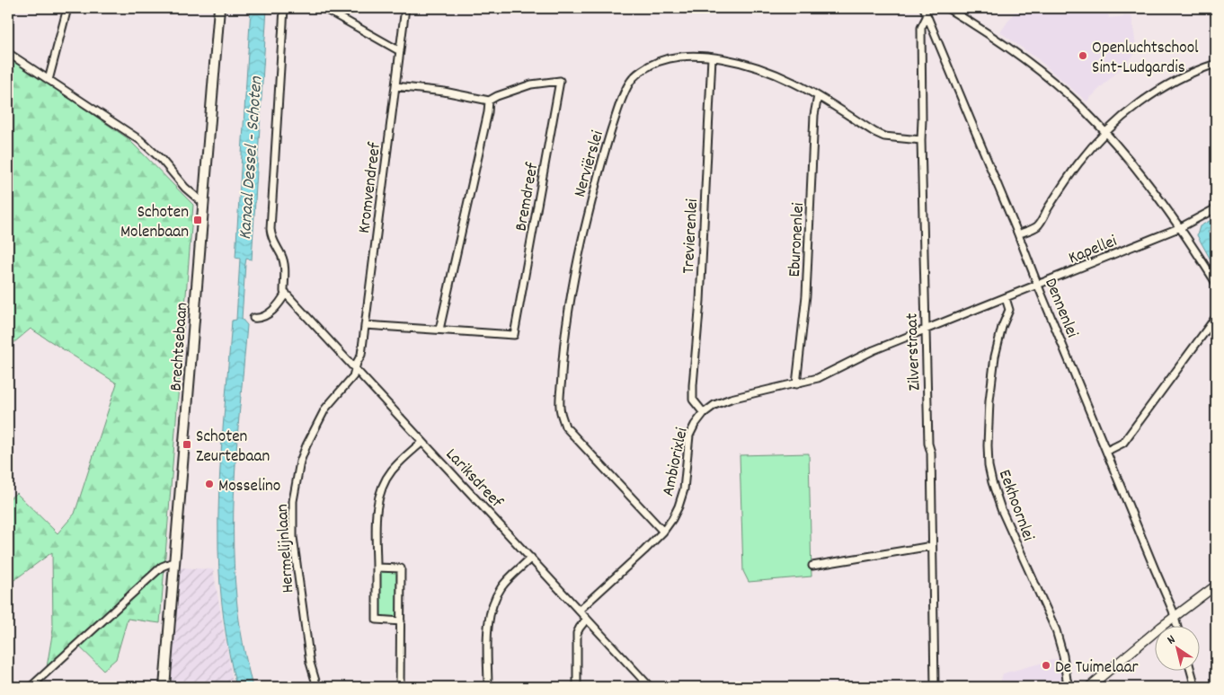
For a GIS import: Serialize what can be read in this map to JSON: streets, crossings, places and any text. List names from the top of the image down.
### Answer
{
  "streets": {
    "main road": ["Brechtsebaan"],
    "street": [
      "Nerviërslei",
      "Kromvendreef",
      "Bremdreef",
      "Trevierenlei",
      "Eburonenlei",
      "Kapellei",
      "Dennenlei",
      "Zilverstraat",
      "Ambiorixlei",
      "Lariksdreef",
      "Eekhoornlei",
      "Hermelijnlaan"
    ]
  },
  "crossings": [
    ["Nerviërslei", "Trevierenlei"],
    ["Nerviërslei", "Eburonenlei"],
    ["Nerviërslei", "Zilverstraat"],
    ["Nerviërslei", "Ambiorixlei"],
    ["Kromvendreef", "Bremdreef"],
    ["Kromvendreef", "Lariksdreef"],
    ["Kromvendreef", "Hermelijnlaan"],
    ["Trevierenlei", "Ambiorixlei"],
    ["Eburonenlei", "Ambiorixlei"],
    ["Kapellei", "Dennenlei"],
    ["Kapellei", "Zilverstraat"],
    ["Kapellei", "Ambiorixlei"],
    ["Kapellei", "Eekhoornlei"],
    ["Dennenlei", "Zilverstraat"],
    ["Zilverstraat", "Ambiorixlei"],
    ["Ambiorixlei", "Lariksdreef"],
    ["Lariksdreef", "Hermelijnlaan"]
  ],
  "water": ["Kanaal Dessel - Schoten"],
  "places": {
    "other": ["Openluchtschool Sint-Ludgardis", "Mosselino", "De Tuimelaar"],
    "transit": ["Schoten Molenbaan", "Schoten Zeurtebaan"]
  },
  "north": "top left"
}
